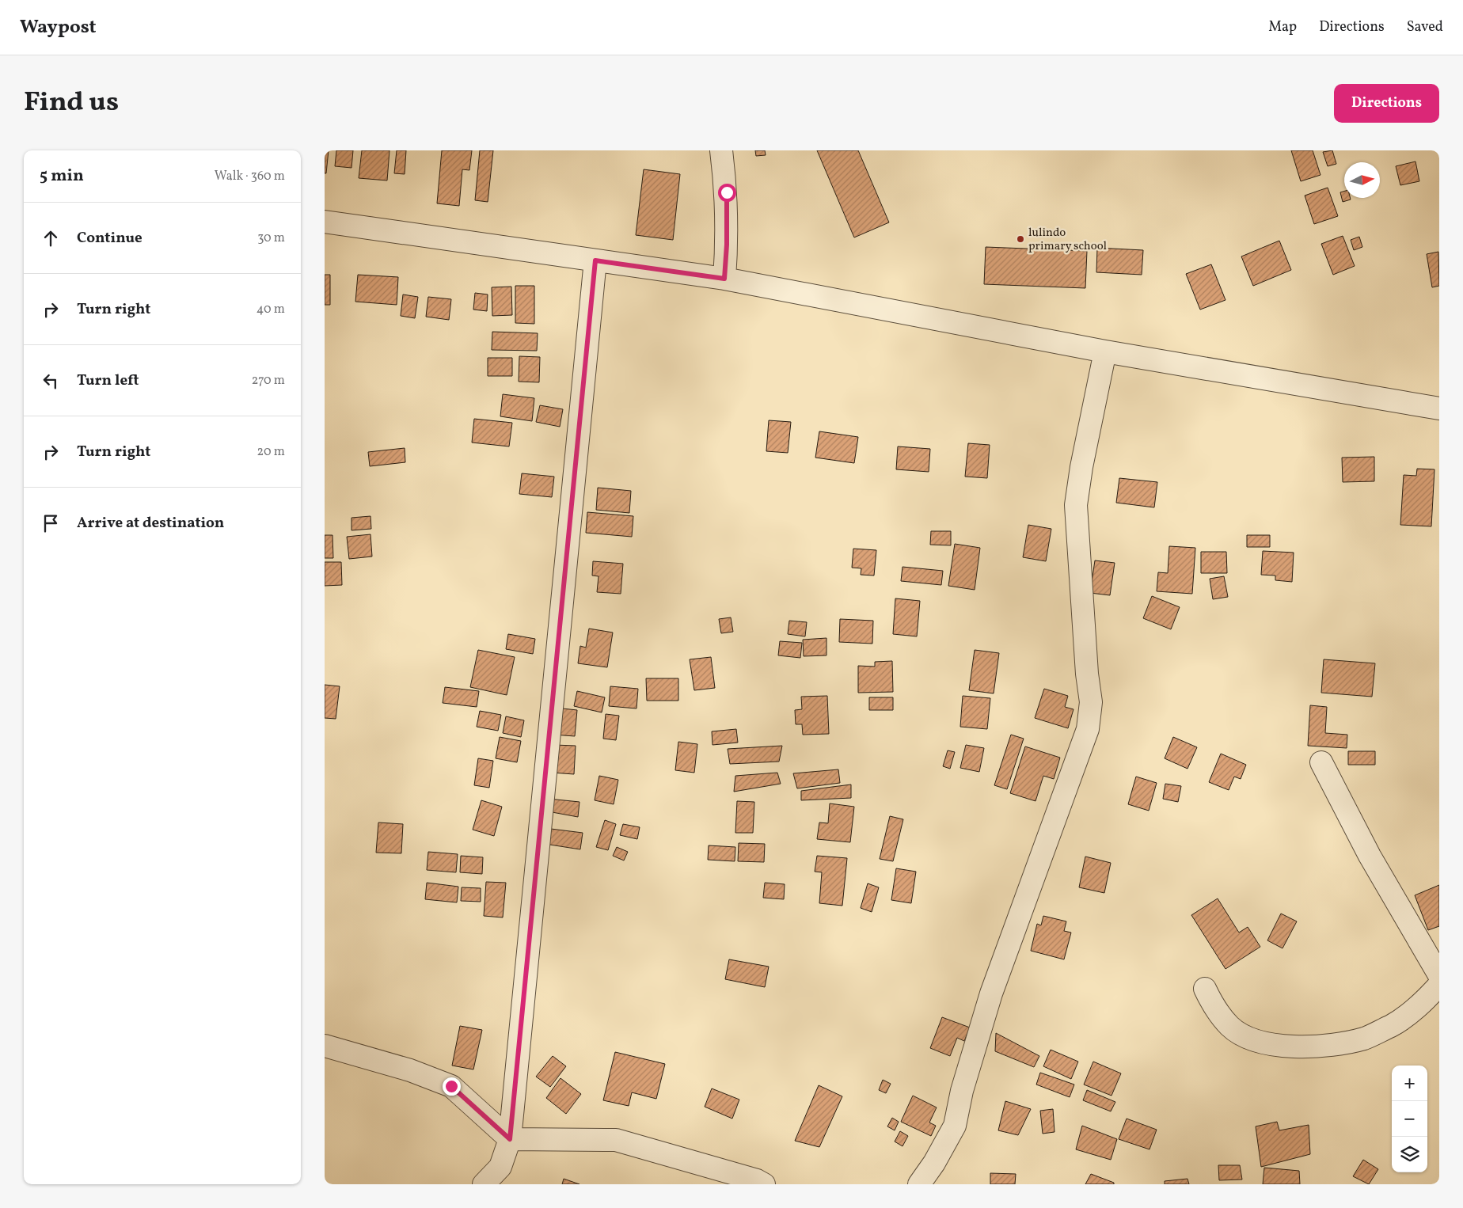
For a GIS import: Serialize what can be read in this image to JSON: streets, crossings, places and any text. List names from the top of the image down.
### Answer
{
  "places": ["lulindo primary school"],
  "north": "right",
  "page": {
    "header": "Waypost",
    "nav": ["Map", "Directions", "Saved"],
    "title": "Find us",
    "buttons": "Directions",
    "heading": ["5 min", "Walk · 360 m"],
    "list": [
      ["Continue", "30 m"],
      ["Turn right", "40 m"],
      ["Turn left", "270 m"],
      ["Turn right", "20 m"],
      "Arrive at destination"
    ],
    "map_buttons": ["+", "−"]
  }
}
